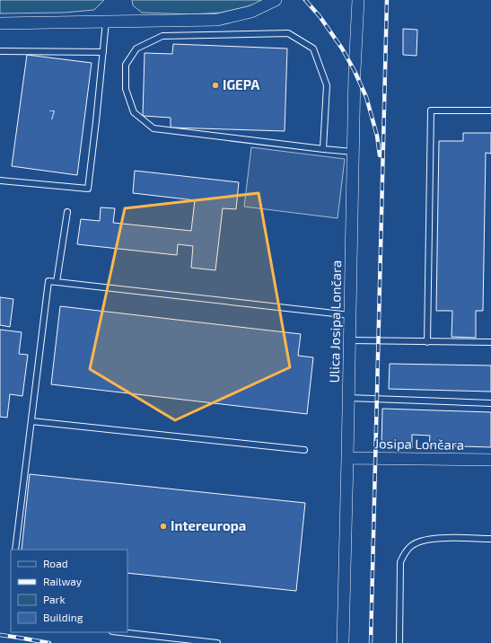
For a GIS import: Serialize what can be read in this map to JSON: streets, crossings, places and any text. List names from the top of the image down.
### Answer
{
  "streets": {
    "street": ["Ulica Josipa Lončara", "Josipa Lončara"]
  },
  "crossings": [
    ["Ulica Josipa Lončara", "Josipa Lončara"]
  ],
  "places": ["IGEPA", "Intereuropa"],
  "house_numbers": ["7"],
  "legend": [
    "Road",
    "Railway",
    "Park",
    "Building"
  ]
}
